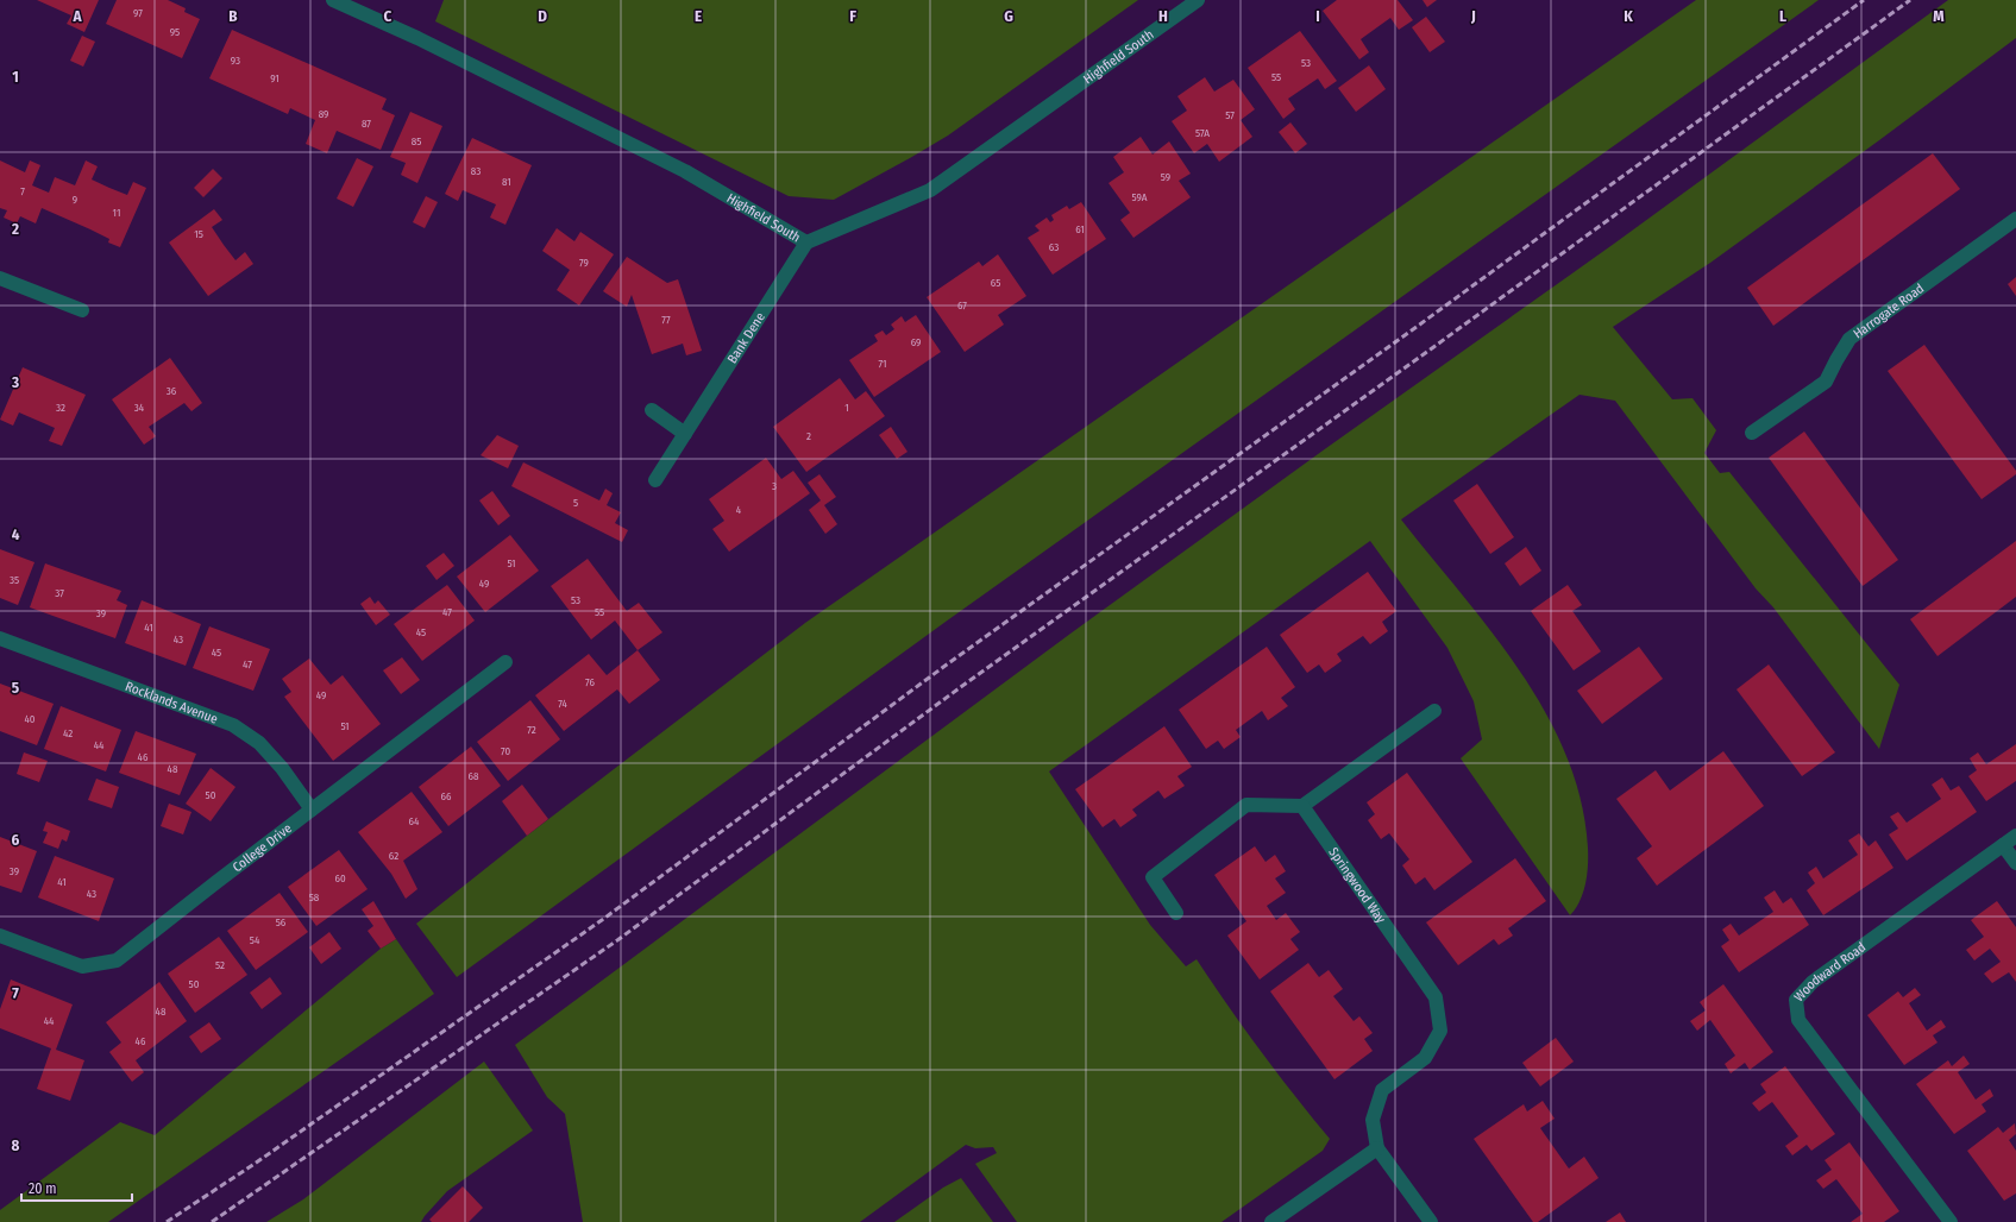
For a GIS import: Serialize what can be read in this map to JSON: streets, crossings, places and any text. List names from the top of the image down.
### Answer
{
  "streets": {
    "street": [
      "Highfield South",
      "Harrogate Road",
      "Bank Dene",
      "Rocklands Avenue",
      "College Drive",
      "Springwood Way",
      "Woodward Road"
    ]
  },
  "crossings": [
    ["Highfield South", "Bank Dene"],
    ["Rocklands Avenue", "College Drive"]
  ],
  "house_numbers": [
    "97",
    "95",
    "93",
    "53",
    "55",
    "91",
    "89",
    "57",
    "87",
    "57A",
    "85",
    "83",
    "59",
    "81",
    "7",
    "59A",
    "9",
    "11",
    "61",
    "15",
    "63",
    "79",
    "65",
    "67",
    "77",
    "69",
    "71",
    "36",
    "32",
    "34",
    "1",
    "2",
    "3",
    "5",
    "4",
    "51",
    "35",
    "49",
    "37",
    "53",
    "47",
    "55",
    "39",
    "41",
    "45",
    "43",
    "45",
    "47",
    "76",
    "49",
    "74",
    "40",
    "51",
    "72",
    "42",
    "44",
    "70",
    "46",
    "48",
    "68",
    "50",
    "66",
    "64",
    "62",
    "39",
    "60",
    "41",
    "43",
    "58",
    "56",
    "54",
    "52",
    "50",
    "48",
    "44",
    "46"
  ],
  "scale_bar": "20 m",
  "grid": {
    "columns": [
      "A",
      "B",
      "C",
      "D",
      "E",
      "F",
      "G",
      "H",
      "I",
      "J",
      "K",
      "L",
      "M"
    ],
    "rows": [
      "1",
      "2",
      "3",
      "4",
      "5",
      "6",
      "7",
      "8"
    ]
  }
}
